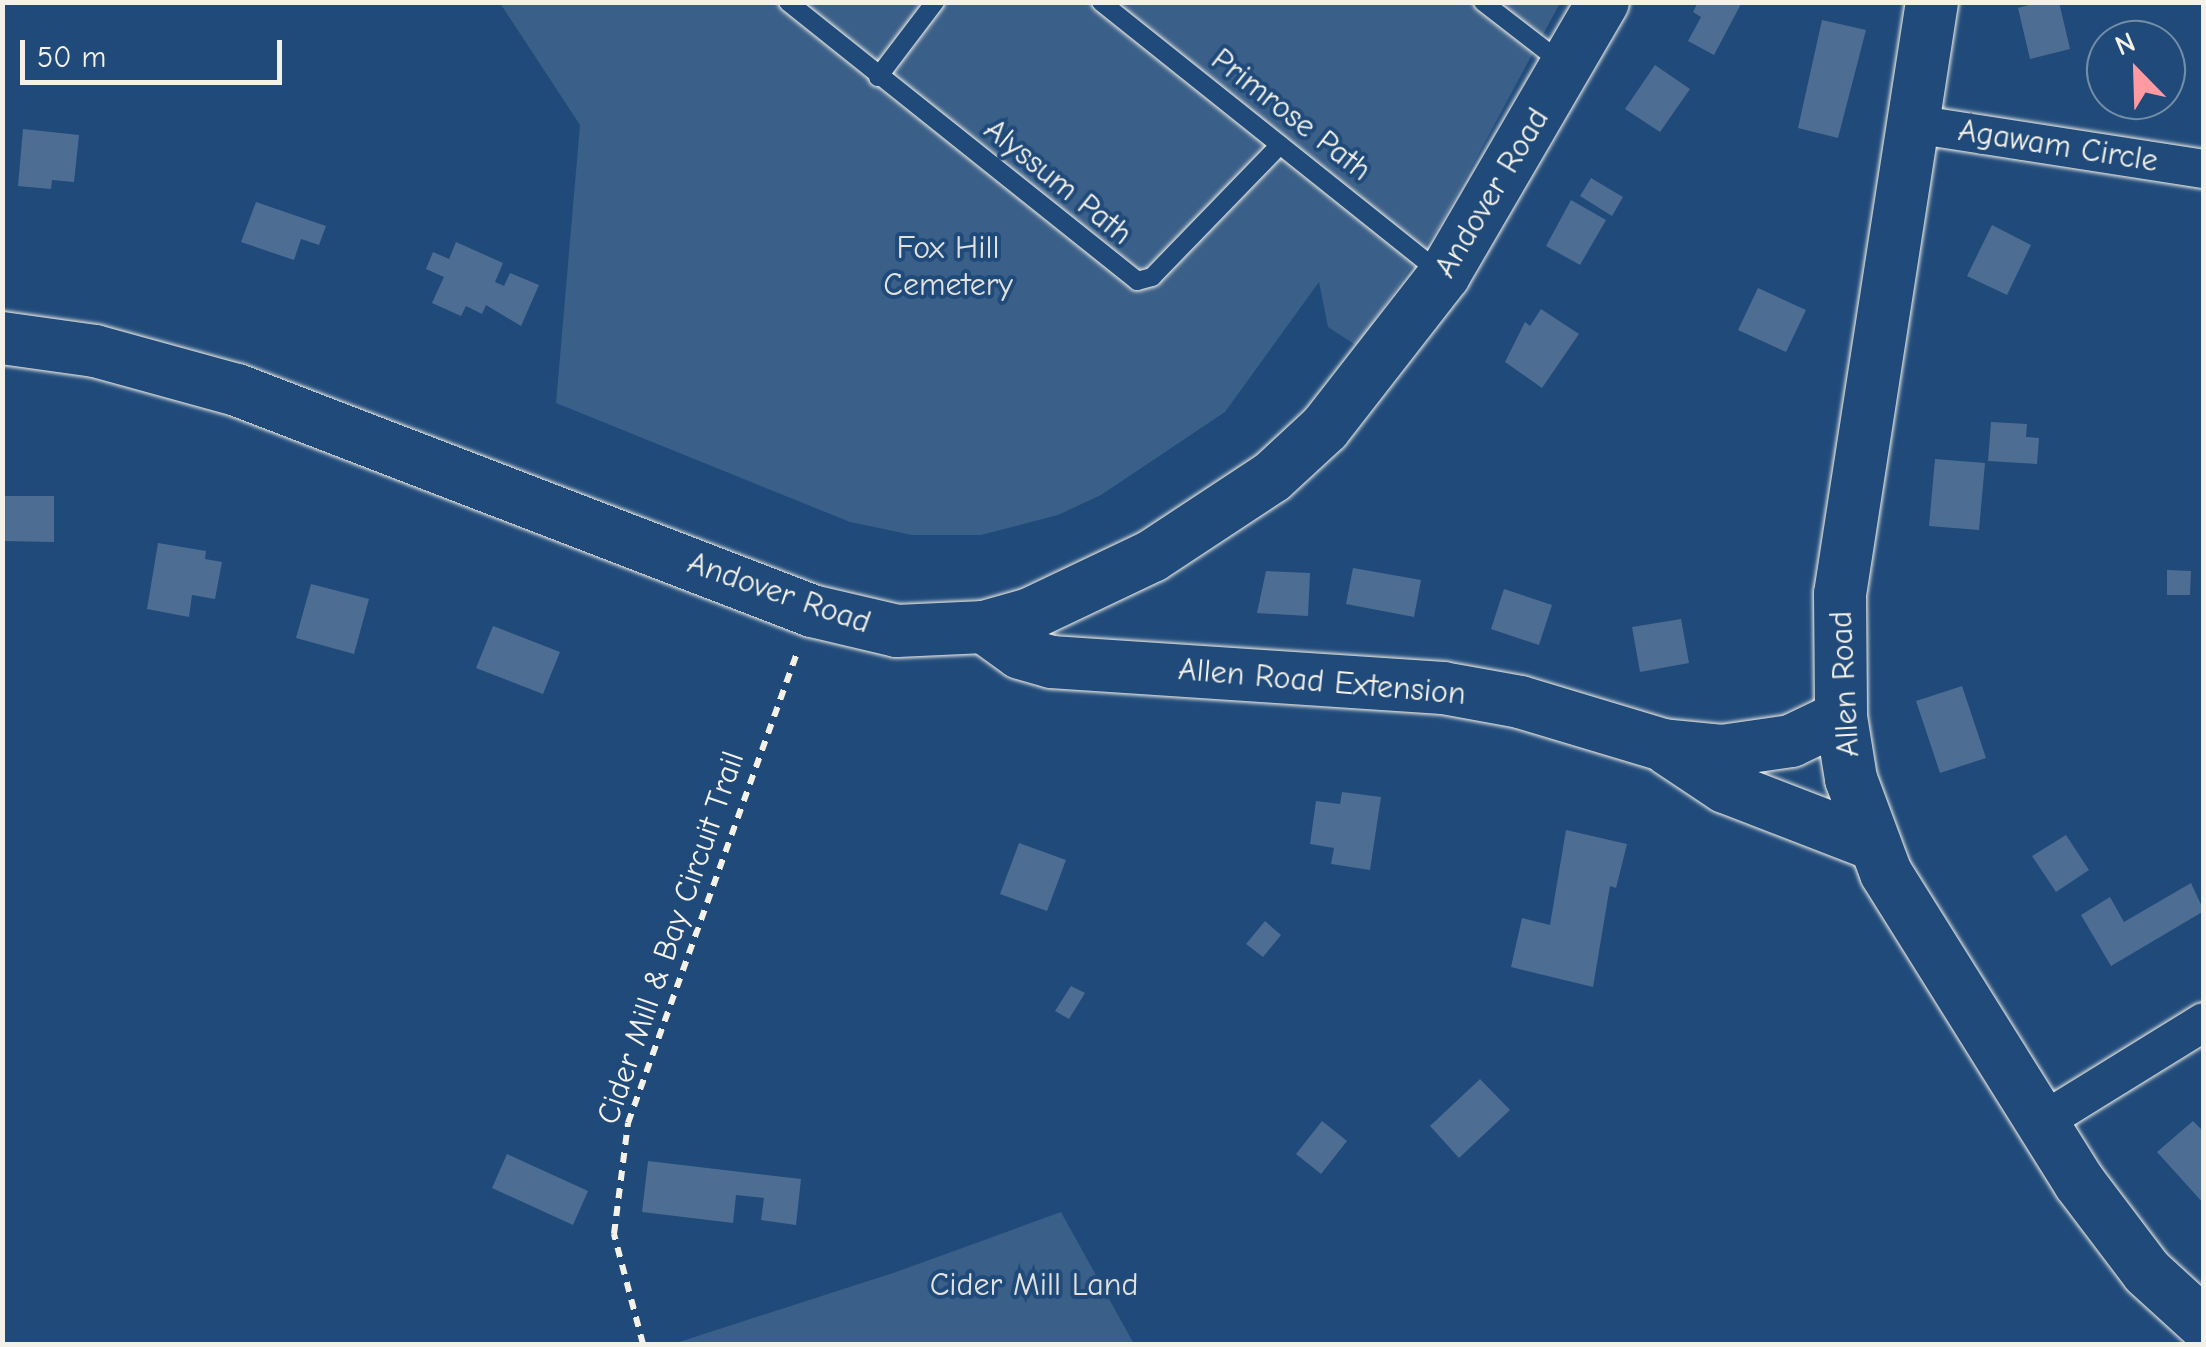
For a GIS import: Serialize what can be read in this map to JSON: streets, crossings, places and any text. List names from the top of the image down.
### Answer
{
  "streets": {
    "street": [
      "Agawam Circle",
      "Andover Road",
      "Allen Road Extension",
      "Allen Road"
    ],
    "lane": ["Primrose Path", "Alyssum Path"],
    "path": ["Cider Mill & Bay Circuit Trail"]
  },
  "crossings": [
    ["Primrose Path", "Alyssum Path"],
    ["Primrose Path", "Andover Road"],
    ["Agawam Circle", "Allen Road"],
    ["Andover Road", "Allen Road Extension"],
    ["Andover Road", "Cider Mill & Bay Circuit Trail"],
    ["Allen Road Extension", "Allen Road"]
  ],
  "parks": ["Fox Hill Cemetery", "Cider Mill Land"],
  "scale_bar": "50 m",
  "north": "top left"
}
